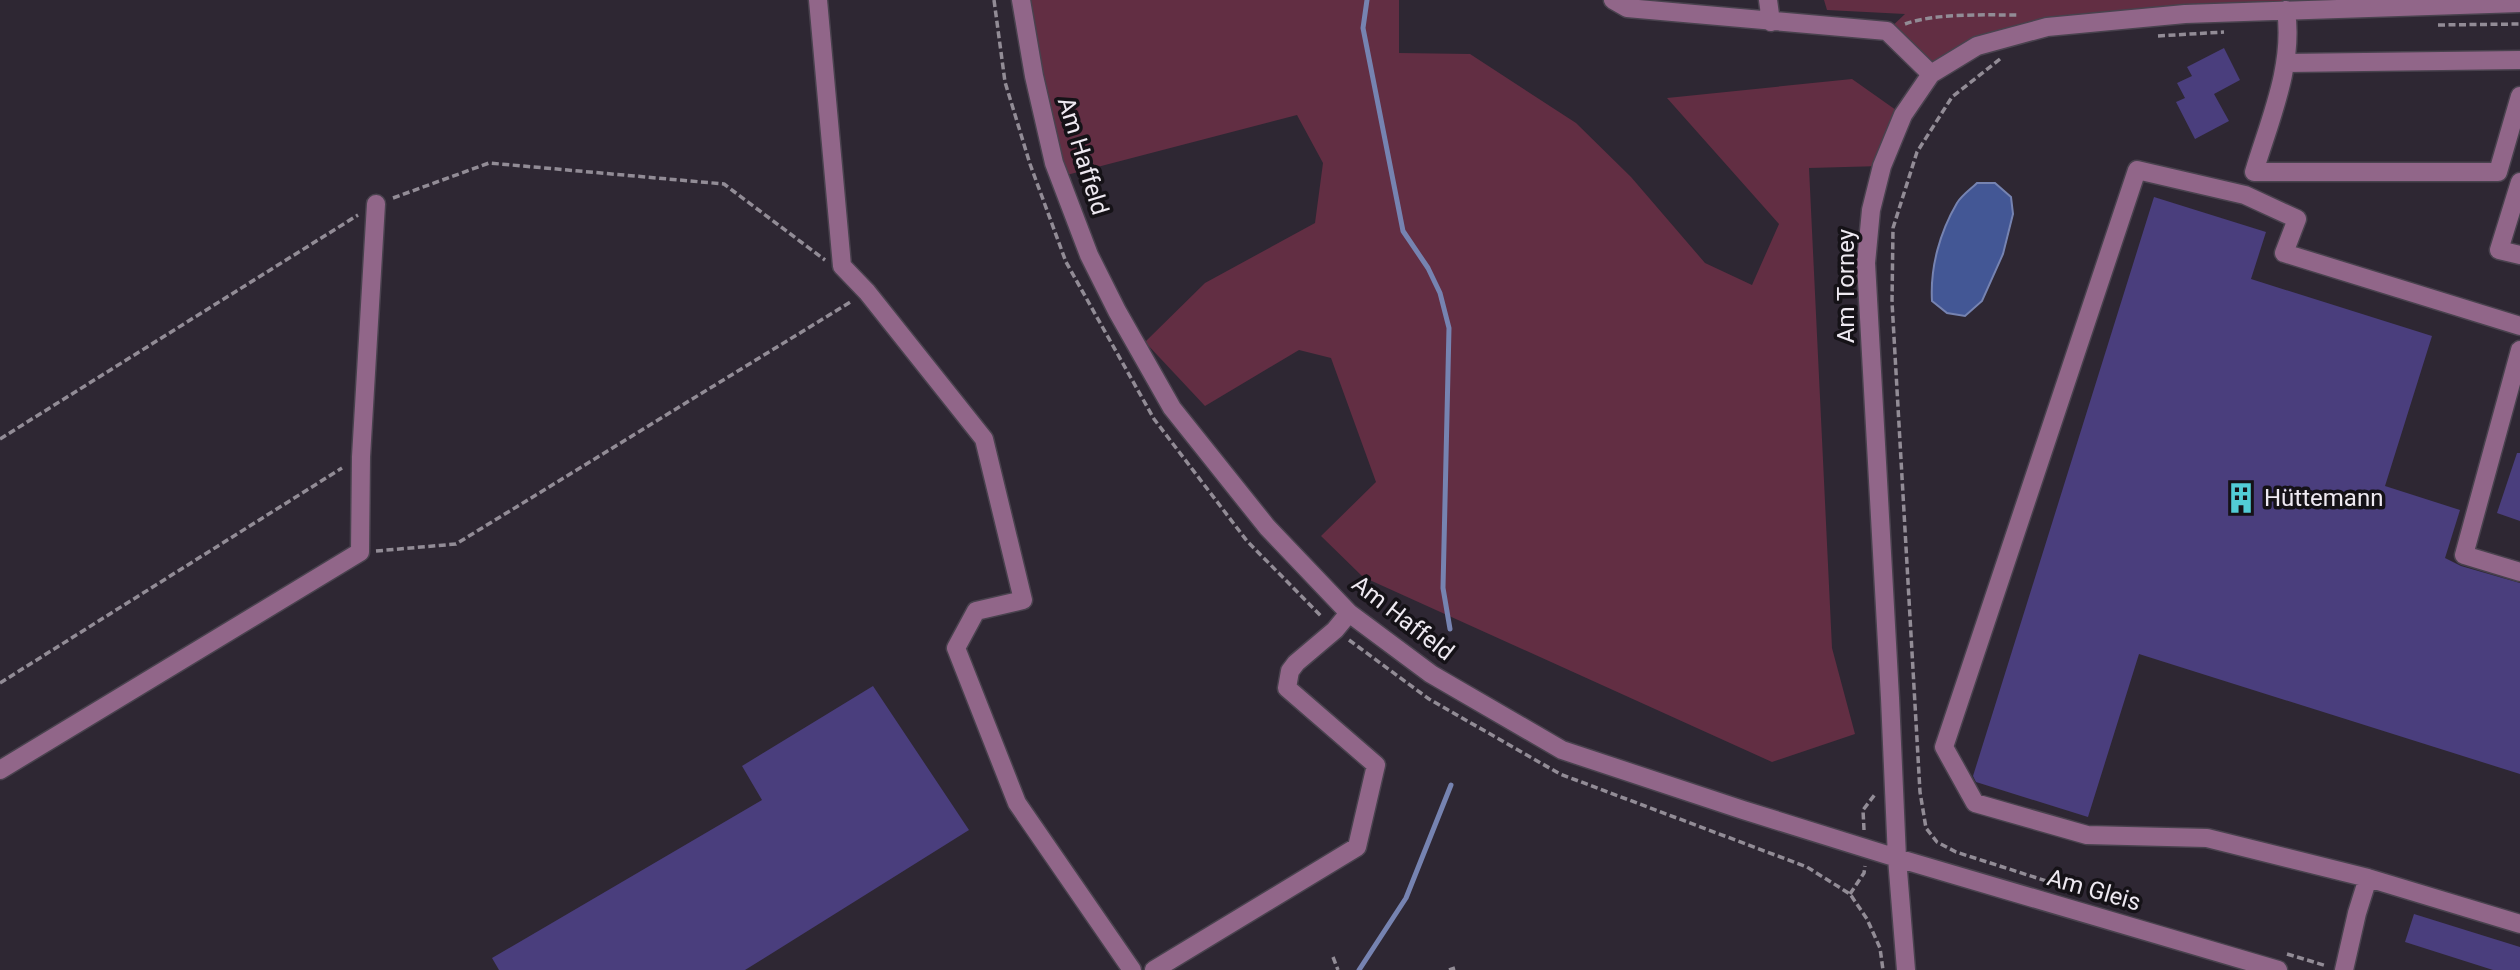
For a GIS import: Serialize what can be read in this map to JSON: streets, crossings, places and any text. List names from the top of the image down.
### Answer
{
  "streets": {
    "street": ["Am Haffeld", "Am Torney", "Am Gleis"]
  },
  "crossings": [
    ["Am Haffeld", "Am Torney"],
    ["Am Haffeld", "Am Gleis"],
    ["Am Torney", "Am Gleis"]
  ],
  "places": {
    "building": ["Hüttemann"]
  }
}
